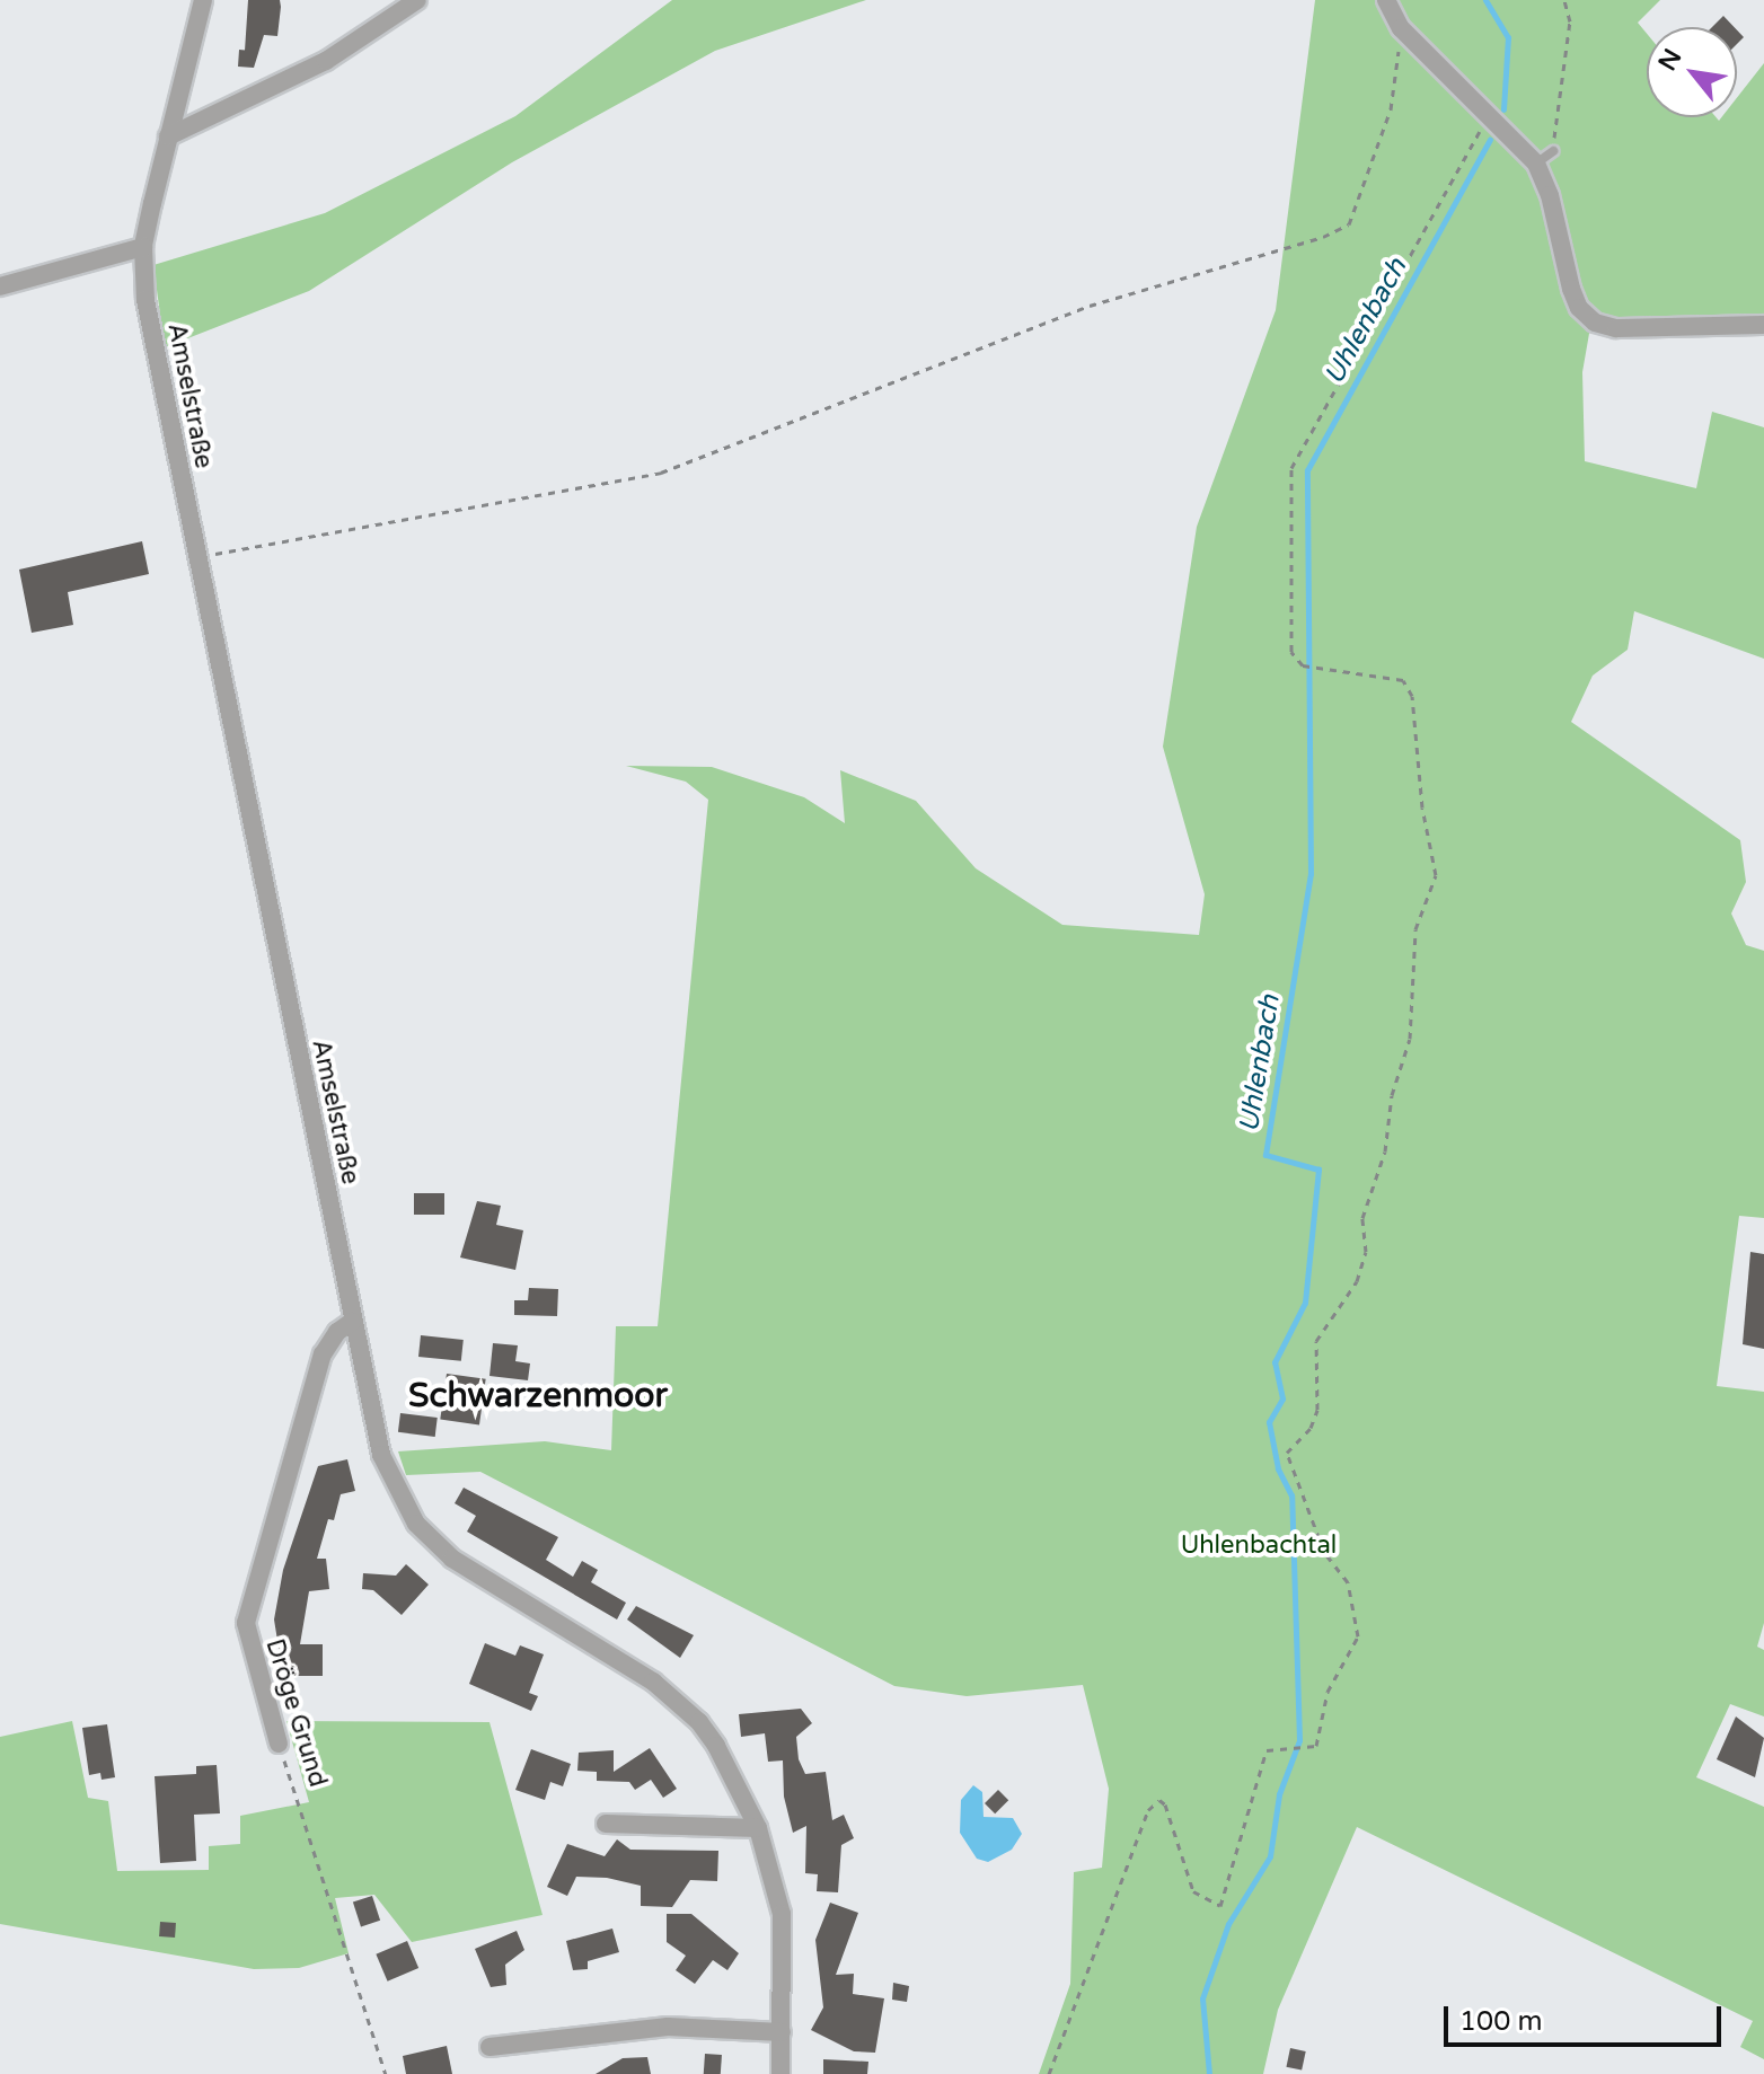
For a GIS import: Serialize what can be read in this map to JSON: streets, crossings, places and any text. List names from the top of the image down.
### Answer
{
  "streets": {
    "street": ["Amselstraße", "Dröge Grund"]
  },
  "crossings": [
    ["Amselstraße", "Dröge Grund"]
  ],
  "districts": ["Schwarzenmoor"],
  "water": ["Uhlenbach"],
  "parks": ["Uhlenbachtal"],
  "scale_bar": "100 m",
  "north": "top left"
}
